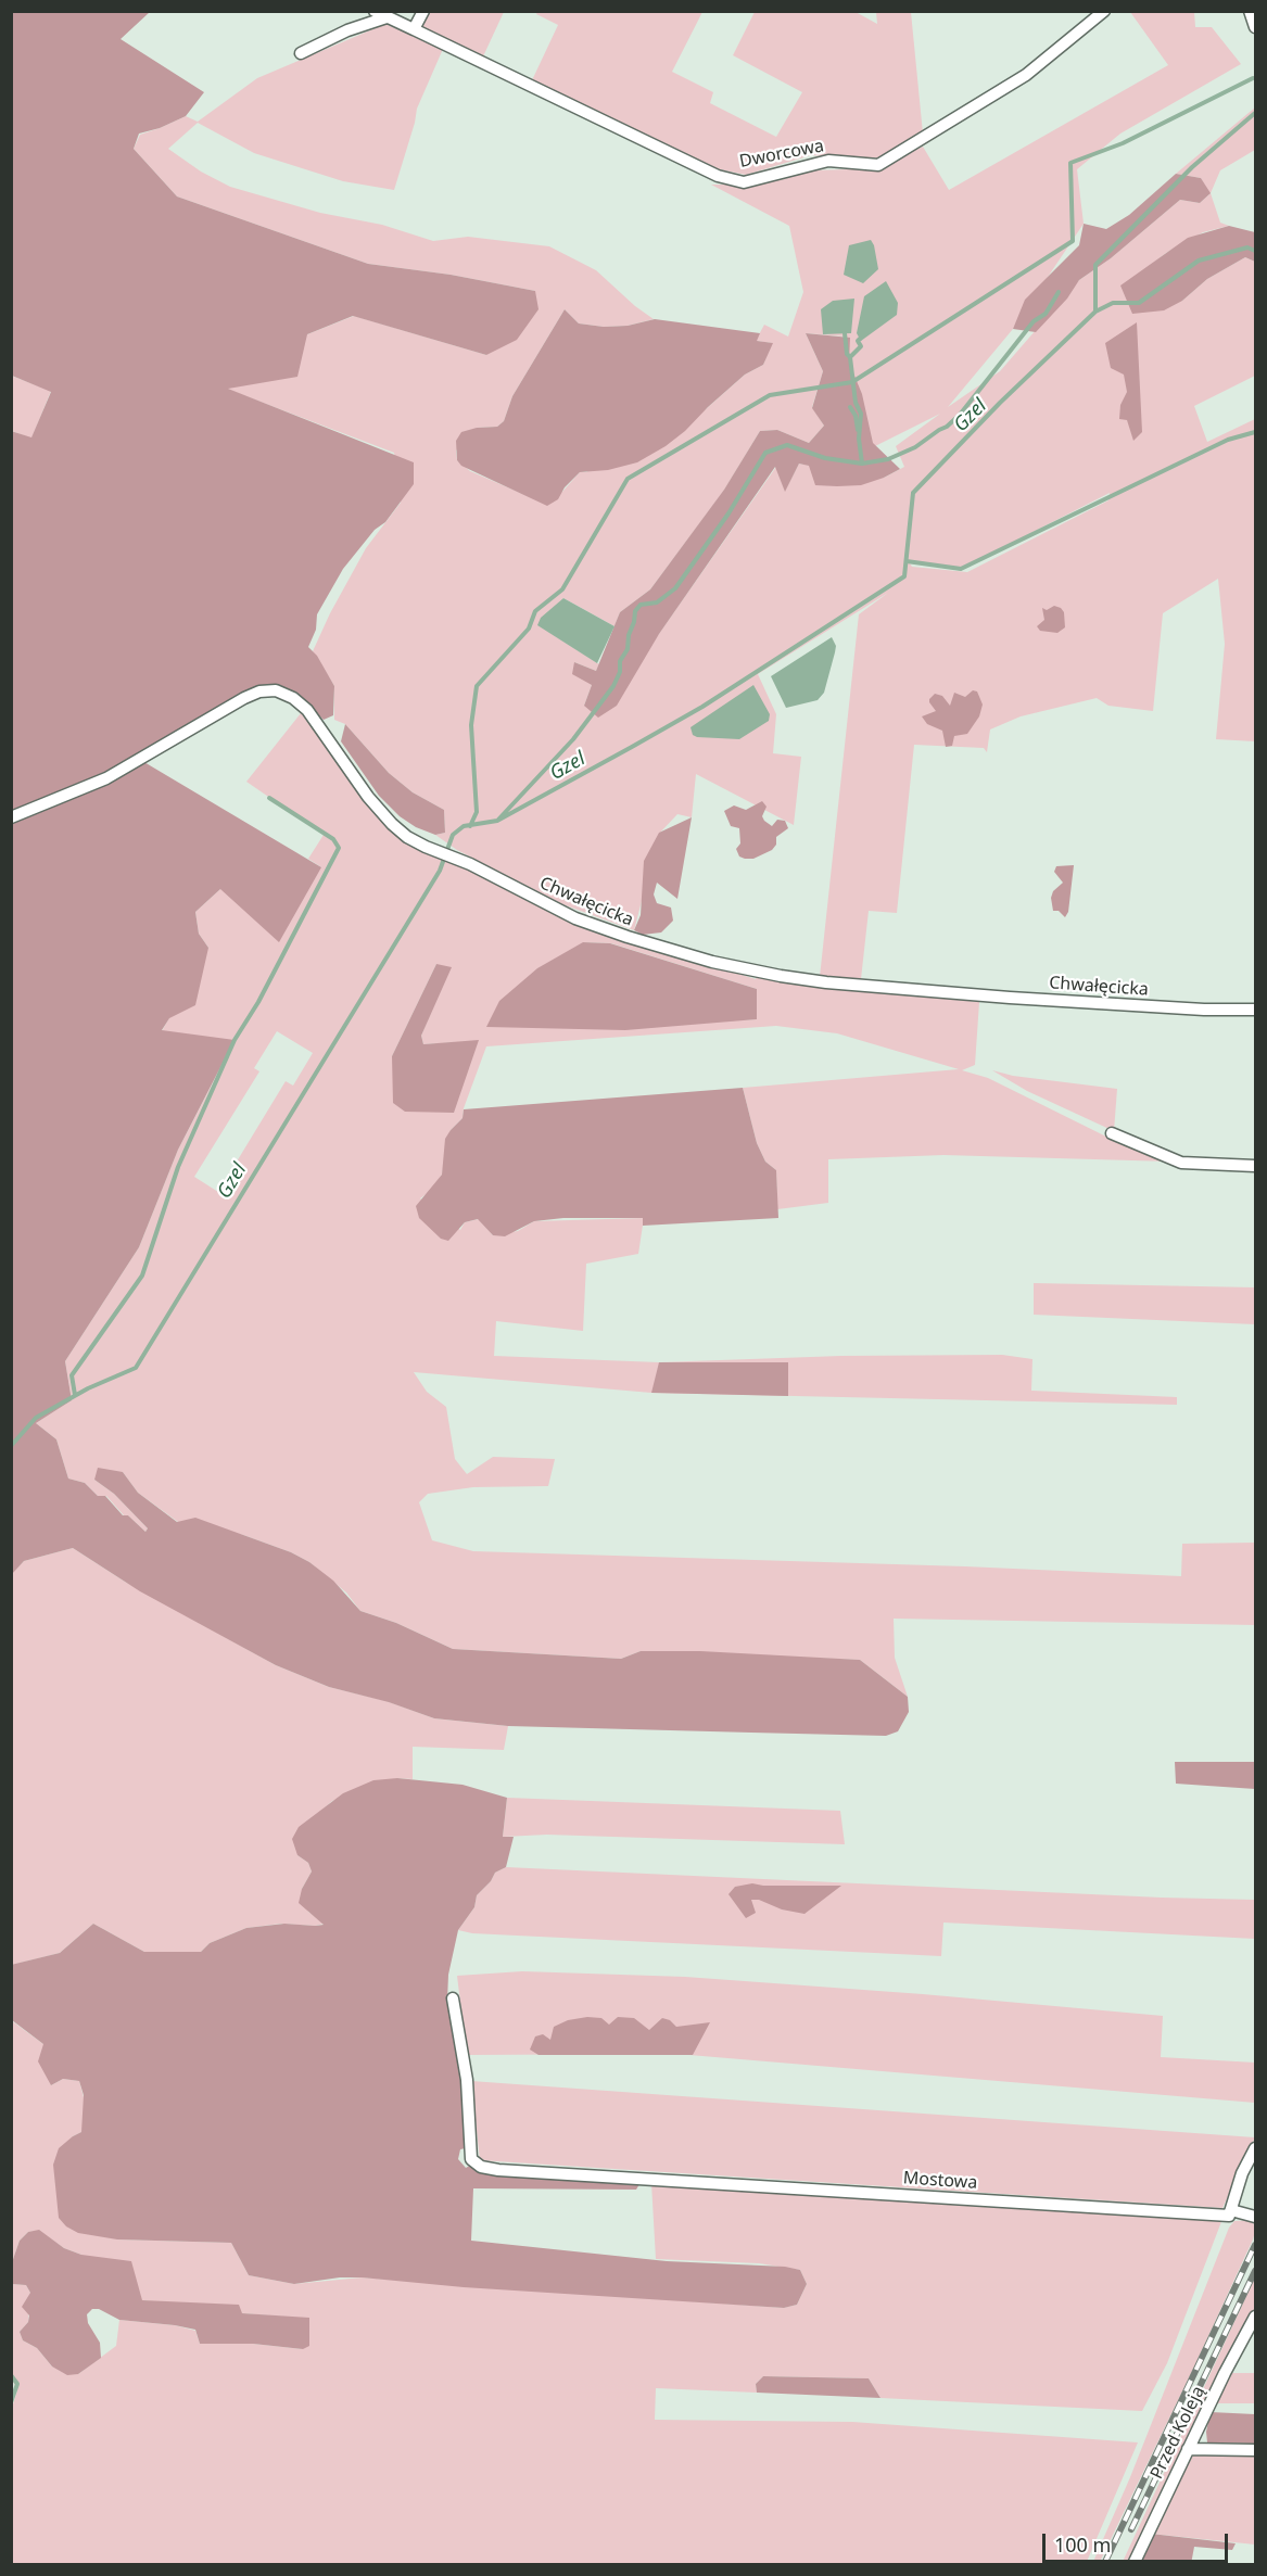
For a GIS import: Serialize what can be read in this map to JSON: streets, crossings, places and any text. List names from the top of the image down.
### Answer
{
  "streets": {
    "street": [
      "Dworcowa",
      "Chwałęcicka",
      "Mostowa",
      "Przed Koleją"
    ]
  },
  "water": ["Gzel"],
  "scale_bar": "100 m"
}
